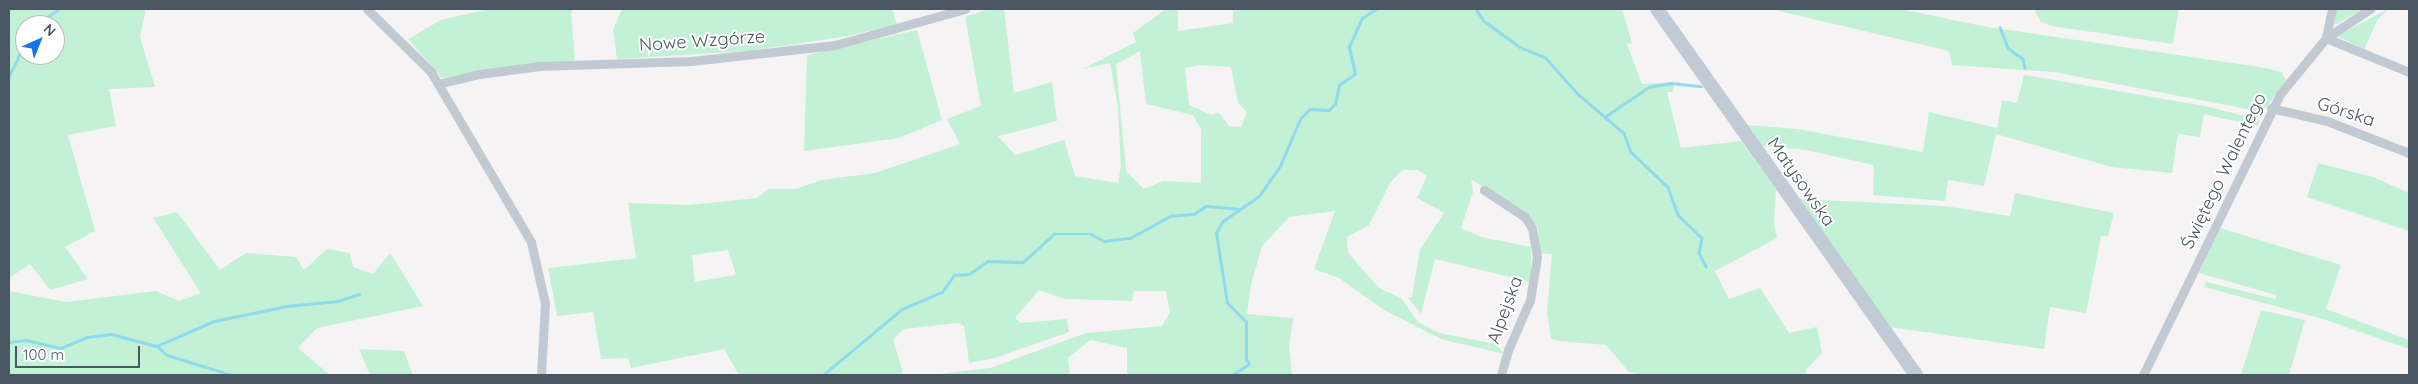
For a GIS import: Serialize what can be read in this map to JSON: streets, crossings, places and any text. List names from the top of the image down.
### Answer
{
  "streets": {
    "street": [
      "Nowe Wzgórze",
      "Górska",
      "Świętego Walentego",
      "Matysowska",
      "Alpejska"
    ]
  },
  "crossings": [
    ["Górska", "Świętego Walentego"]
  ],
  "scale_bar": "100 m",
  "north": "top right"
}
